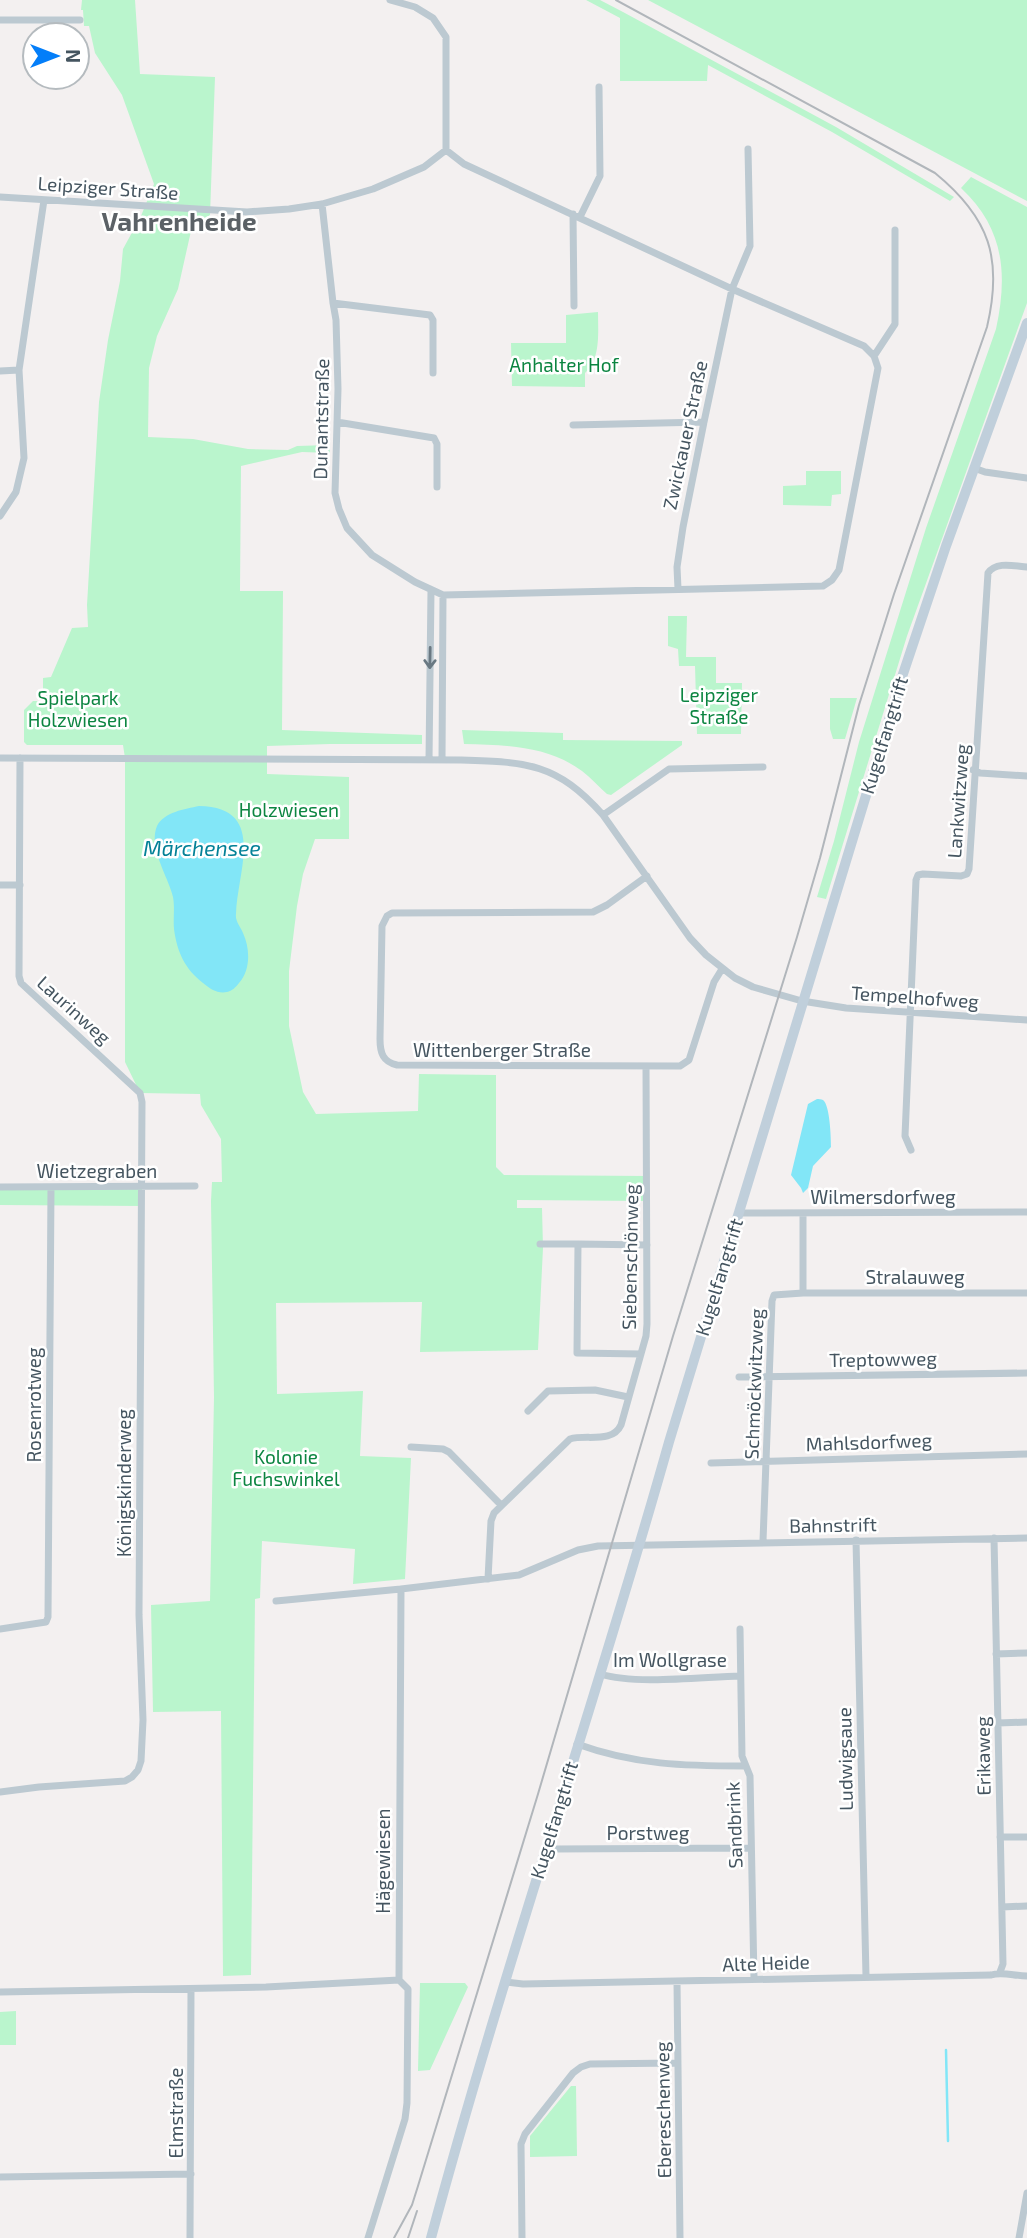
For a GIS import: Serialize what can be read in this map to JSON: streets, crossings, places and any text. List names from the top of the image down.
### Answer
{
  "streets": {
    "street": [
      "Leipziger Straße",
      "Dunantstraße",
      "Zwickauer Straße",
      "Kugelfangtrift",
      "Lankwitzweg",
      "Tempelhofweg",
      "Laurinweg",
      "Wittenberger Straße",
      "Wietzegraben",
      "Wilmersdorfweg",
      "Siebenschönweg",
      "Stralauweg",
      "Treptowweg",
      "Schmöckwitzweg",
      "Rosenrotweg",
      "Mahlsdorfweg",
      "Königskinderweg",
      "Bahnstrift",
      "Im Wollgrase",
      "Erikaweg",
      "Ludwigsaue",
      "Sandbrink",
      "Porstweg",
      "Hägewiesen",
      "Alte Heide",
      "Ebereschenweg",
      "Elmstraße"
    ]
  },
  "crossings": [
    ["Leipziger Straße", "Dunantstraße"],
    ["Kugelfangtrift", "Tempelhofweg"],
    ["Kugelfangtrift", "Wilmersdorfweg"],
    ["Kugelfangtrift", "Bahnstrift"],
    ["Kugelfangtrift", "Im Wollgrase"],
    ["Kugelfangtrift", "Porstweg"],
    ["Kugelfangtrift", "Alte Heide"],
    ["Lankwitzweg", "Tempelhofweg"],
    ["Laurinweg", "Wietzegraben"],
    ["Laurinweg", "Königskinderweg"],
    ["Wittenberger Straße", "Siebenschönweg"],
    ["Wietzegraben", "Rosenrotweg"],
    ["Wietzegraben", "Königskinderweg"],
    ["Stralauweg", "Schmöckwitzweg"],
    ["Treptowweg", "Schmöckwitzweg"],
    ["Schmöckwitzweg", "Mahlsdorfweg"],
    ["Schmöckwitzweg", "Bahnstrift"],
    ["Bahnstrift", "Erikaweg"],
    ["Bahnstrift", "Ludwigsaue"],
    ["Im Wollgrase", "Sandbrink"],
    ["Erikaweg", "Alte Heide"],
    ["Ludwigsaue", "Alte Heide"],
    ["Sandbrink", "Porstweg"],
    ["Sandbrink", "Alte Heide"],
    ["Alte Heide", "Ebereschenweg"]
  ],
  "districts": ["Vahrenheide"],
  "water": ["Märchensee"],
  "parks": [
    "Anhalter Hof",
    "Leipziger Straße",
    "Spielpark Holzwiesen",
    "Holzwiesen",
    "Kolonie Fuchswinkel"
  ],
  "north": "right"
}
